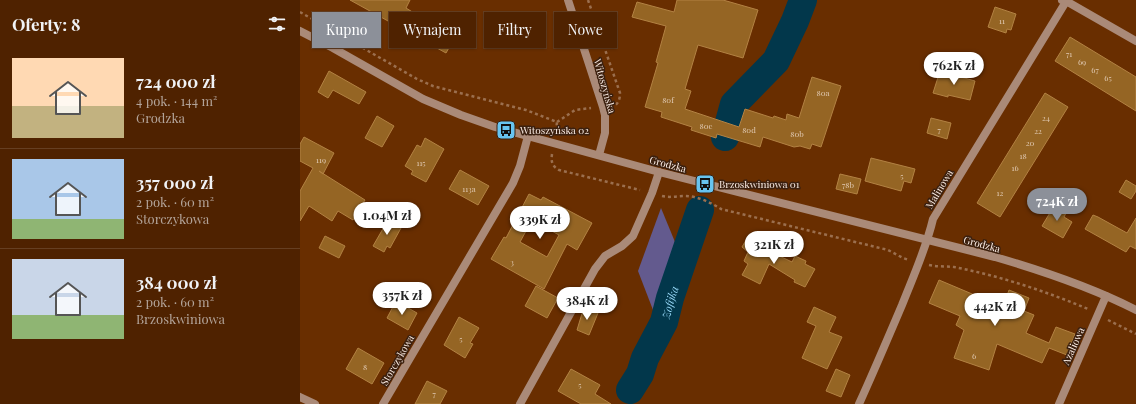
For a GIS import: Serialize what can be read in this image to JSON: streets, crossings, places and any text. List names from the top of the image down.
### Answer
{
  "streets": {
    "street": [
      "Witoszyńska",
      "Grodzka",
      "Malinowa",
      "Azaliowa",
      "Storczykowa"
    ]
  },
  "crossings": [
    ["Witoszyńska", "Grodzka"],
    ["Grodzka", "Malinowa"],
    ["Grodzka", "Azaliowa"],
    ["Grodzka", "Storczykowa"]
  ],
  "water": ["Zofijka"],
  "places": {
    "bus stop": ["Witoszyńska 02", "Brzoskwiniowa 01"]
  },
  "house_numbers": [
    "11",
    "71",
    "69",
    "67",
    "65",
    "80a",
    "80f",
    "24",
    "80e",
    "80d",
    "7",
    "22",
    "80b",
    "20",
    "18",
    "119",
    "115",
    "16",
    "5",
    "78b",
    "113a",
    "12",
    "3",
    "5",
    "6",
    "8",
    "5",
    "7"
  ],
  "page": {
    "heading": "Oferty: 8",
    "chip": [
      "Kupno",
      "Wynajem",
      "Filtry",
      "Nowe"
    ],
    "list": [
      {
        "name": "724 000 zł",
        "note": "4 pok. · 144 m² · Grodzka"
      },
      {
        "name": "357 000 zł",
        "note": "2 pok. · 60 m² · Storczykowa"
      },
      {
        "name": "384 000 zł",
        "note": "2 pok. · 60 m² · Brzoskwiniowa"
      }
    ],
    "price": [
      "762K zł",
      "724K zł",
      "1.04M zł",
      "339K zł",
      "321K zł",
      "357K zł",
      "384K zł",
      "442K zł"
    ]
  }
}
